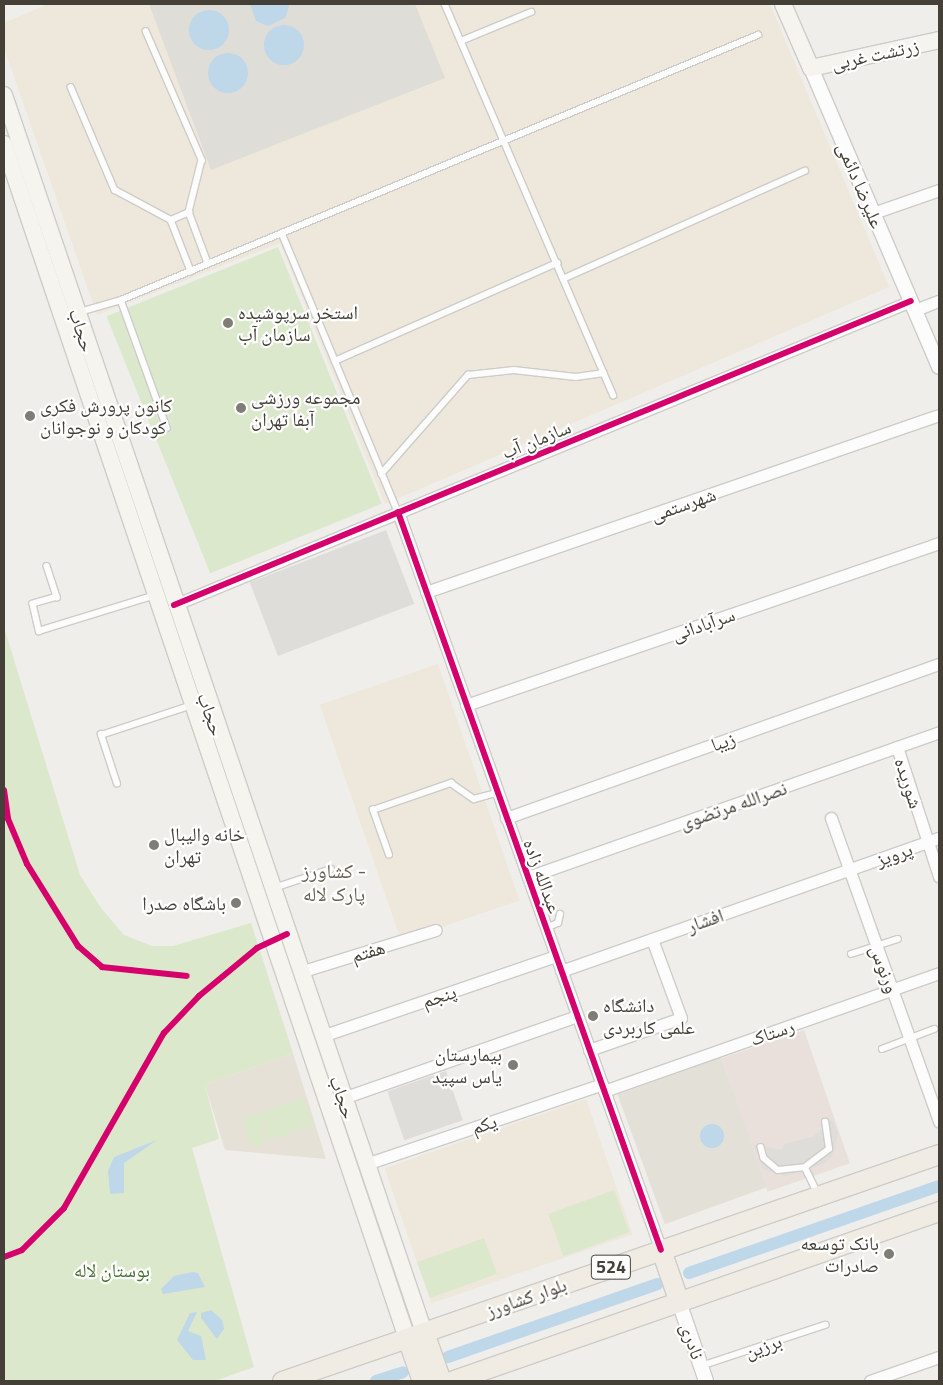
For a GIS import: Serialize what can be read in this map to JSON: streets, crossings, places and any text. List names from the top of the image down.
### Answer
{
  "streets": {
    "main road": [
      "زرتشت غربی",
      "علیرضا دائمی",
      "حجاب",
      "524",
      "بلوار کشاورز"
    ],
    "street": [
      "سازمان آب",
      "شهرستمی",
      "سرآبادانی",
      "زیبا",
      "شوریده",
      "نصرالله مرتضوی",
      "پرویز",
      "عبدالله زاده",
      "افشار",
      "هفتم",
      "ورنوس",
      "پنجم",
      "رستاک",
      "یکم",
      "نادری"
    ],
    "lane": ["برزین"]
  },
  "crossings": [
    ["زرتشت غربی", "علیرضا دائمی"],
    ["علیرضا دائمی", "سازمان آب"],
    ["حجاب", "سازمان آب"],
    ["حجاب", "هفتم"],
    ["حجاب", "پنجم"],
    ["حجاب", "یکم"],
    ["حجاب", "بلوار کشاورز"],
    ["سازمان آب", "عبدالله زاده"],
    ["شهرستمی", "عبدالله زاده"],
    ["سرآبادانی", "عبدالله زاده"],
    ["زیبا", "عبدالله زاده"],
    ["شوریده", "نصرالله مرتضوی"],
    ["شوریده", "پرویز"],
    ["نصرالله مرتضوی", "عبدالله زاده"],
    ["پرویز", "افشار"],
    ["پرویز", "ورنوس"],
    ["عبدالله زاده", "افشار"],
    ["عبدالله زاده", "پنجم"],
    ["عبدالله زاده", "رستاک"],
    ["عبدالله زاده", "یکم"],
    ["عبدالله زاده", "بلوار کشاورز"],
    ["افشار", "ورنوس"],
    ["ورنوس", "رستاک"],
    ["رستاک", "یکم"],
    ["نادری", "برزین"]
  ],
  "districts": ["کشاورز - پارک لاله"],
  "parks": ["بوستان لاله"],
  "places": [
    "استخر سرپوشیده سازمان آب",
    "مجموعه ورزشی آبفا تهران",
    "کانون پرورش فکری کودکان و نوجوانان",
    "خانه والیبال تهران",
    "باشگاه صدرا",
    "دانشگاه علمی کاربردی",
    "بیمارستان یاس سپید",
    "بانک توسعه صادرات"
  ]
}
